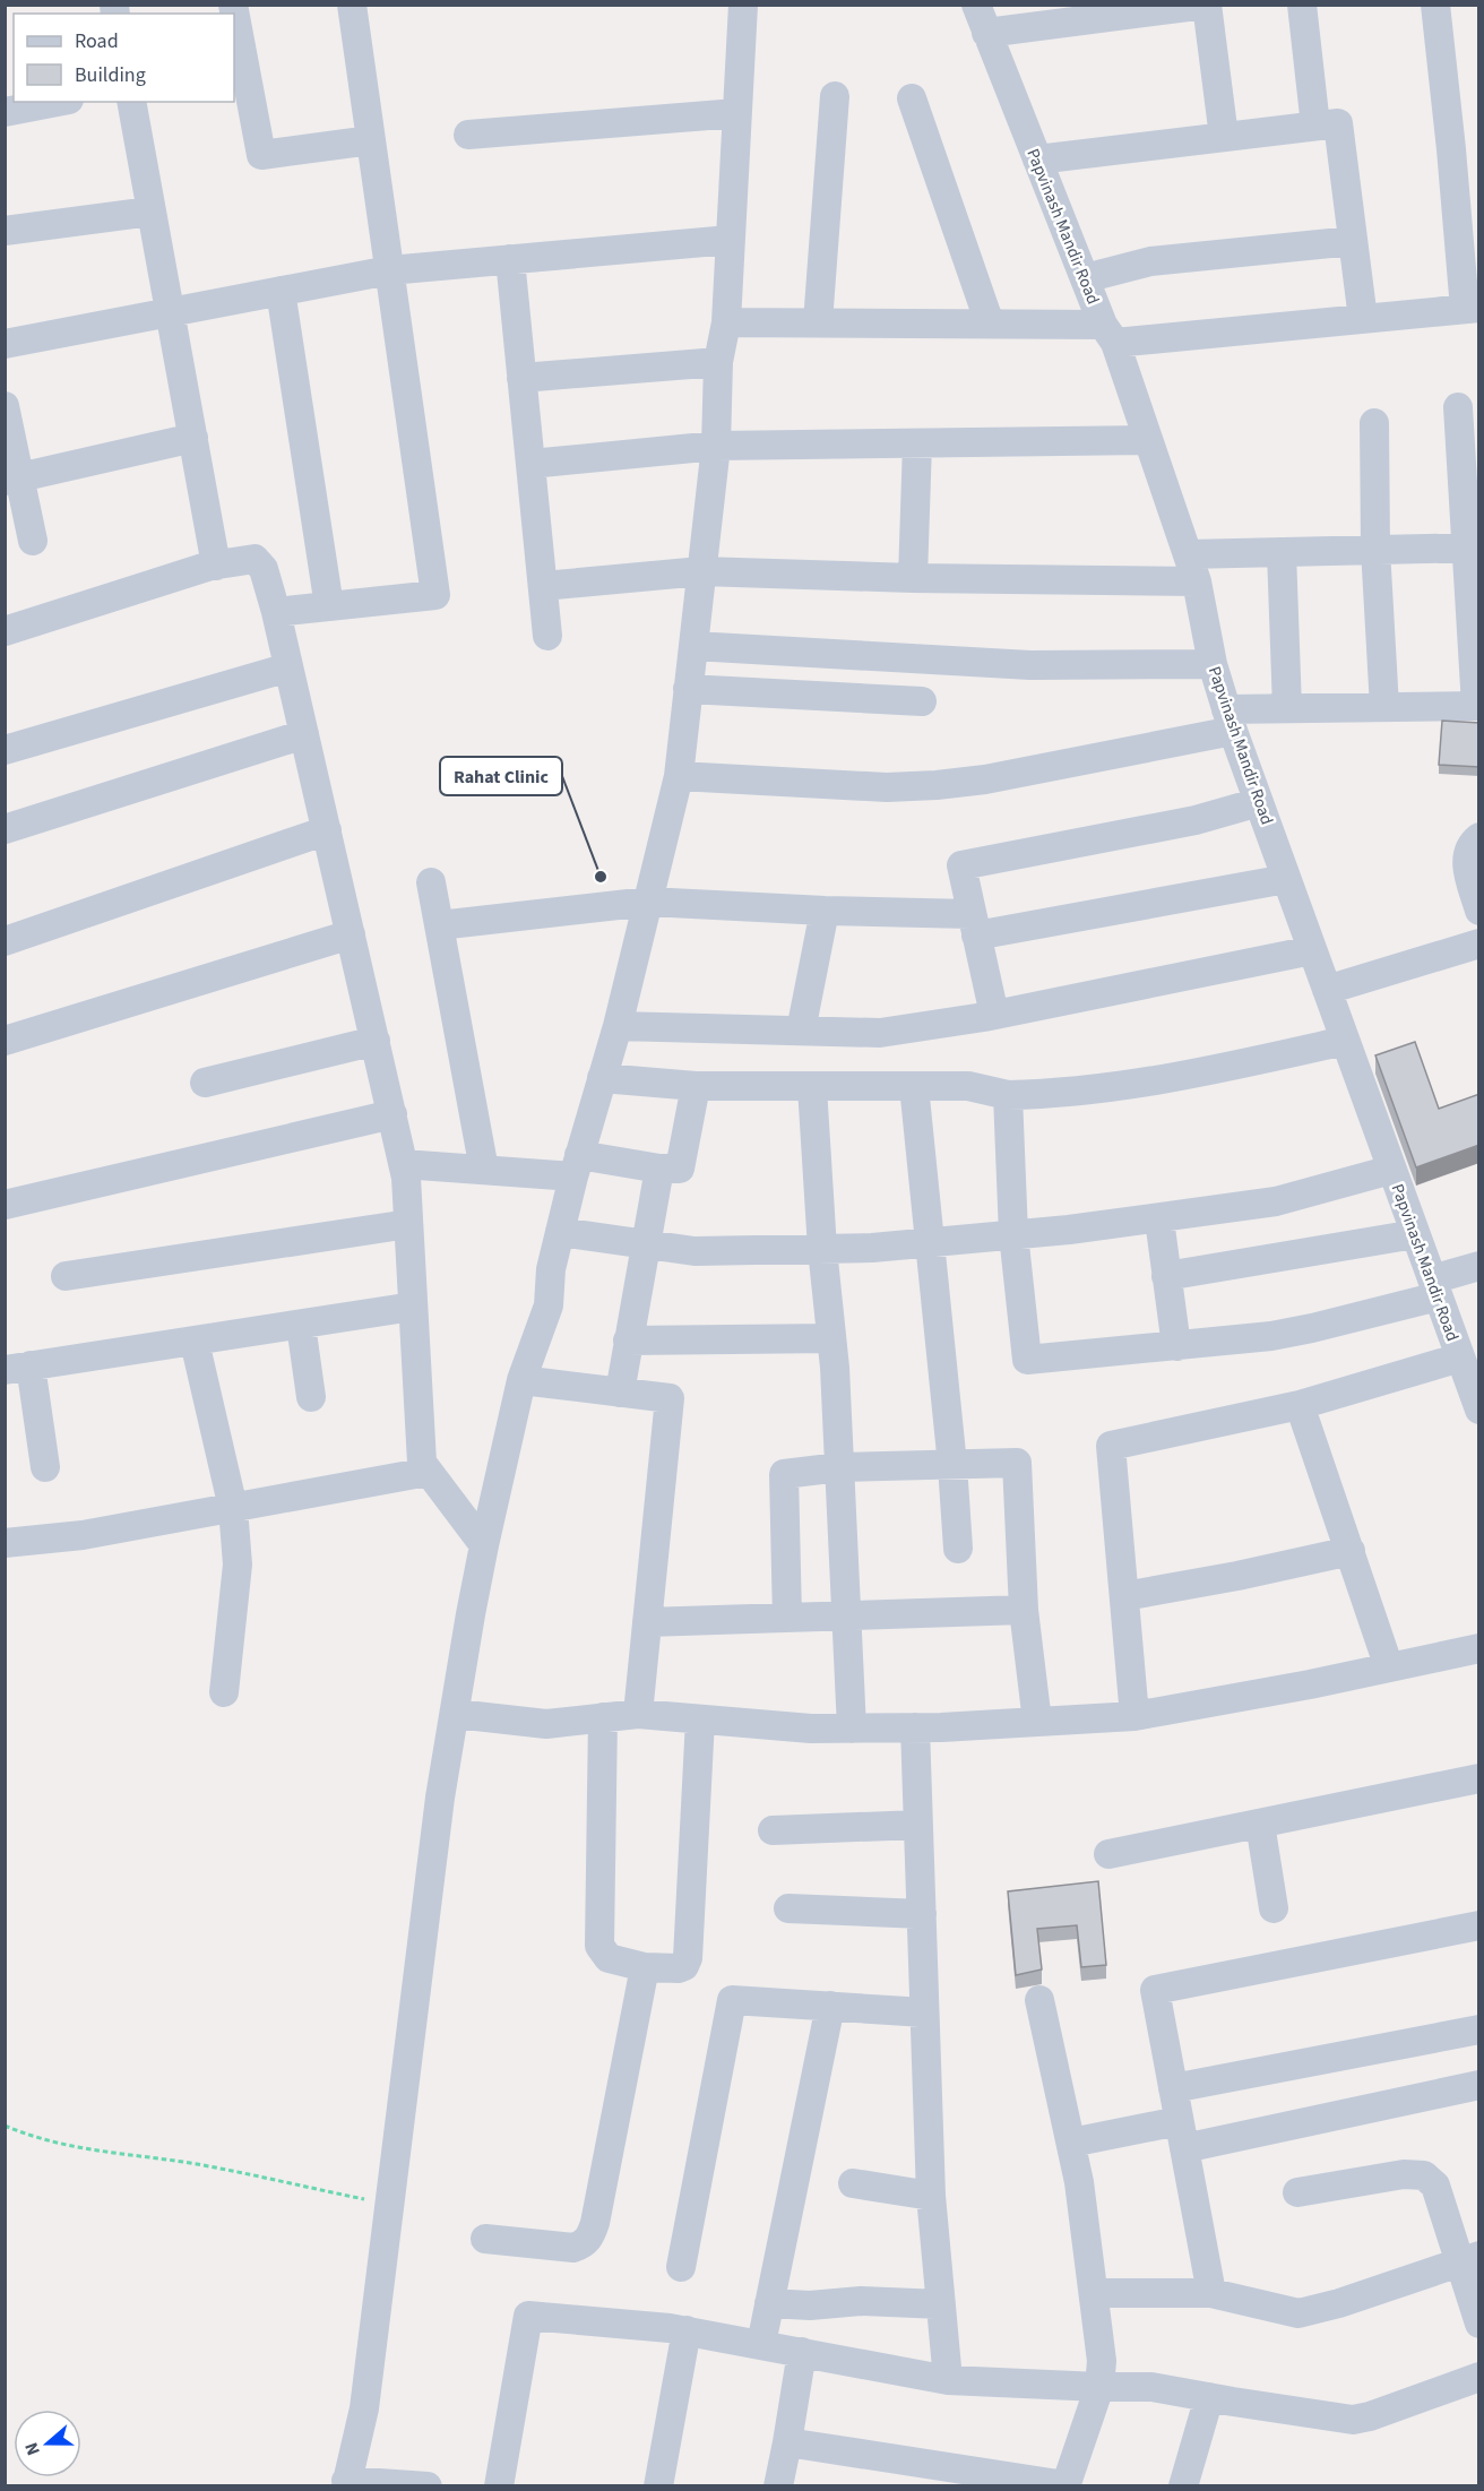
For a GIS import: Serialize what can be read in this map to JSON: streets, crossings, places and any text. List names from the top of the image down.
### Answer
{
  "streets": {
    "street": ["Papvinash Mandir Road"]
  },
  "places": ["Rahat Clinic"],
  "legend": ["Road", "Building"],
  "north": "left"
}
